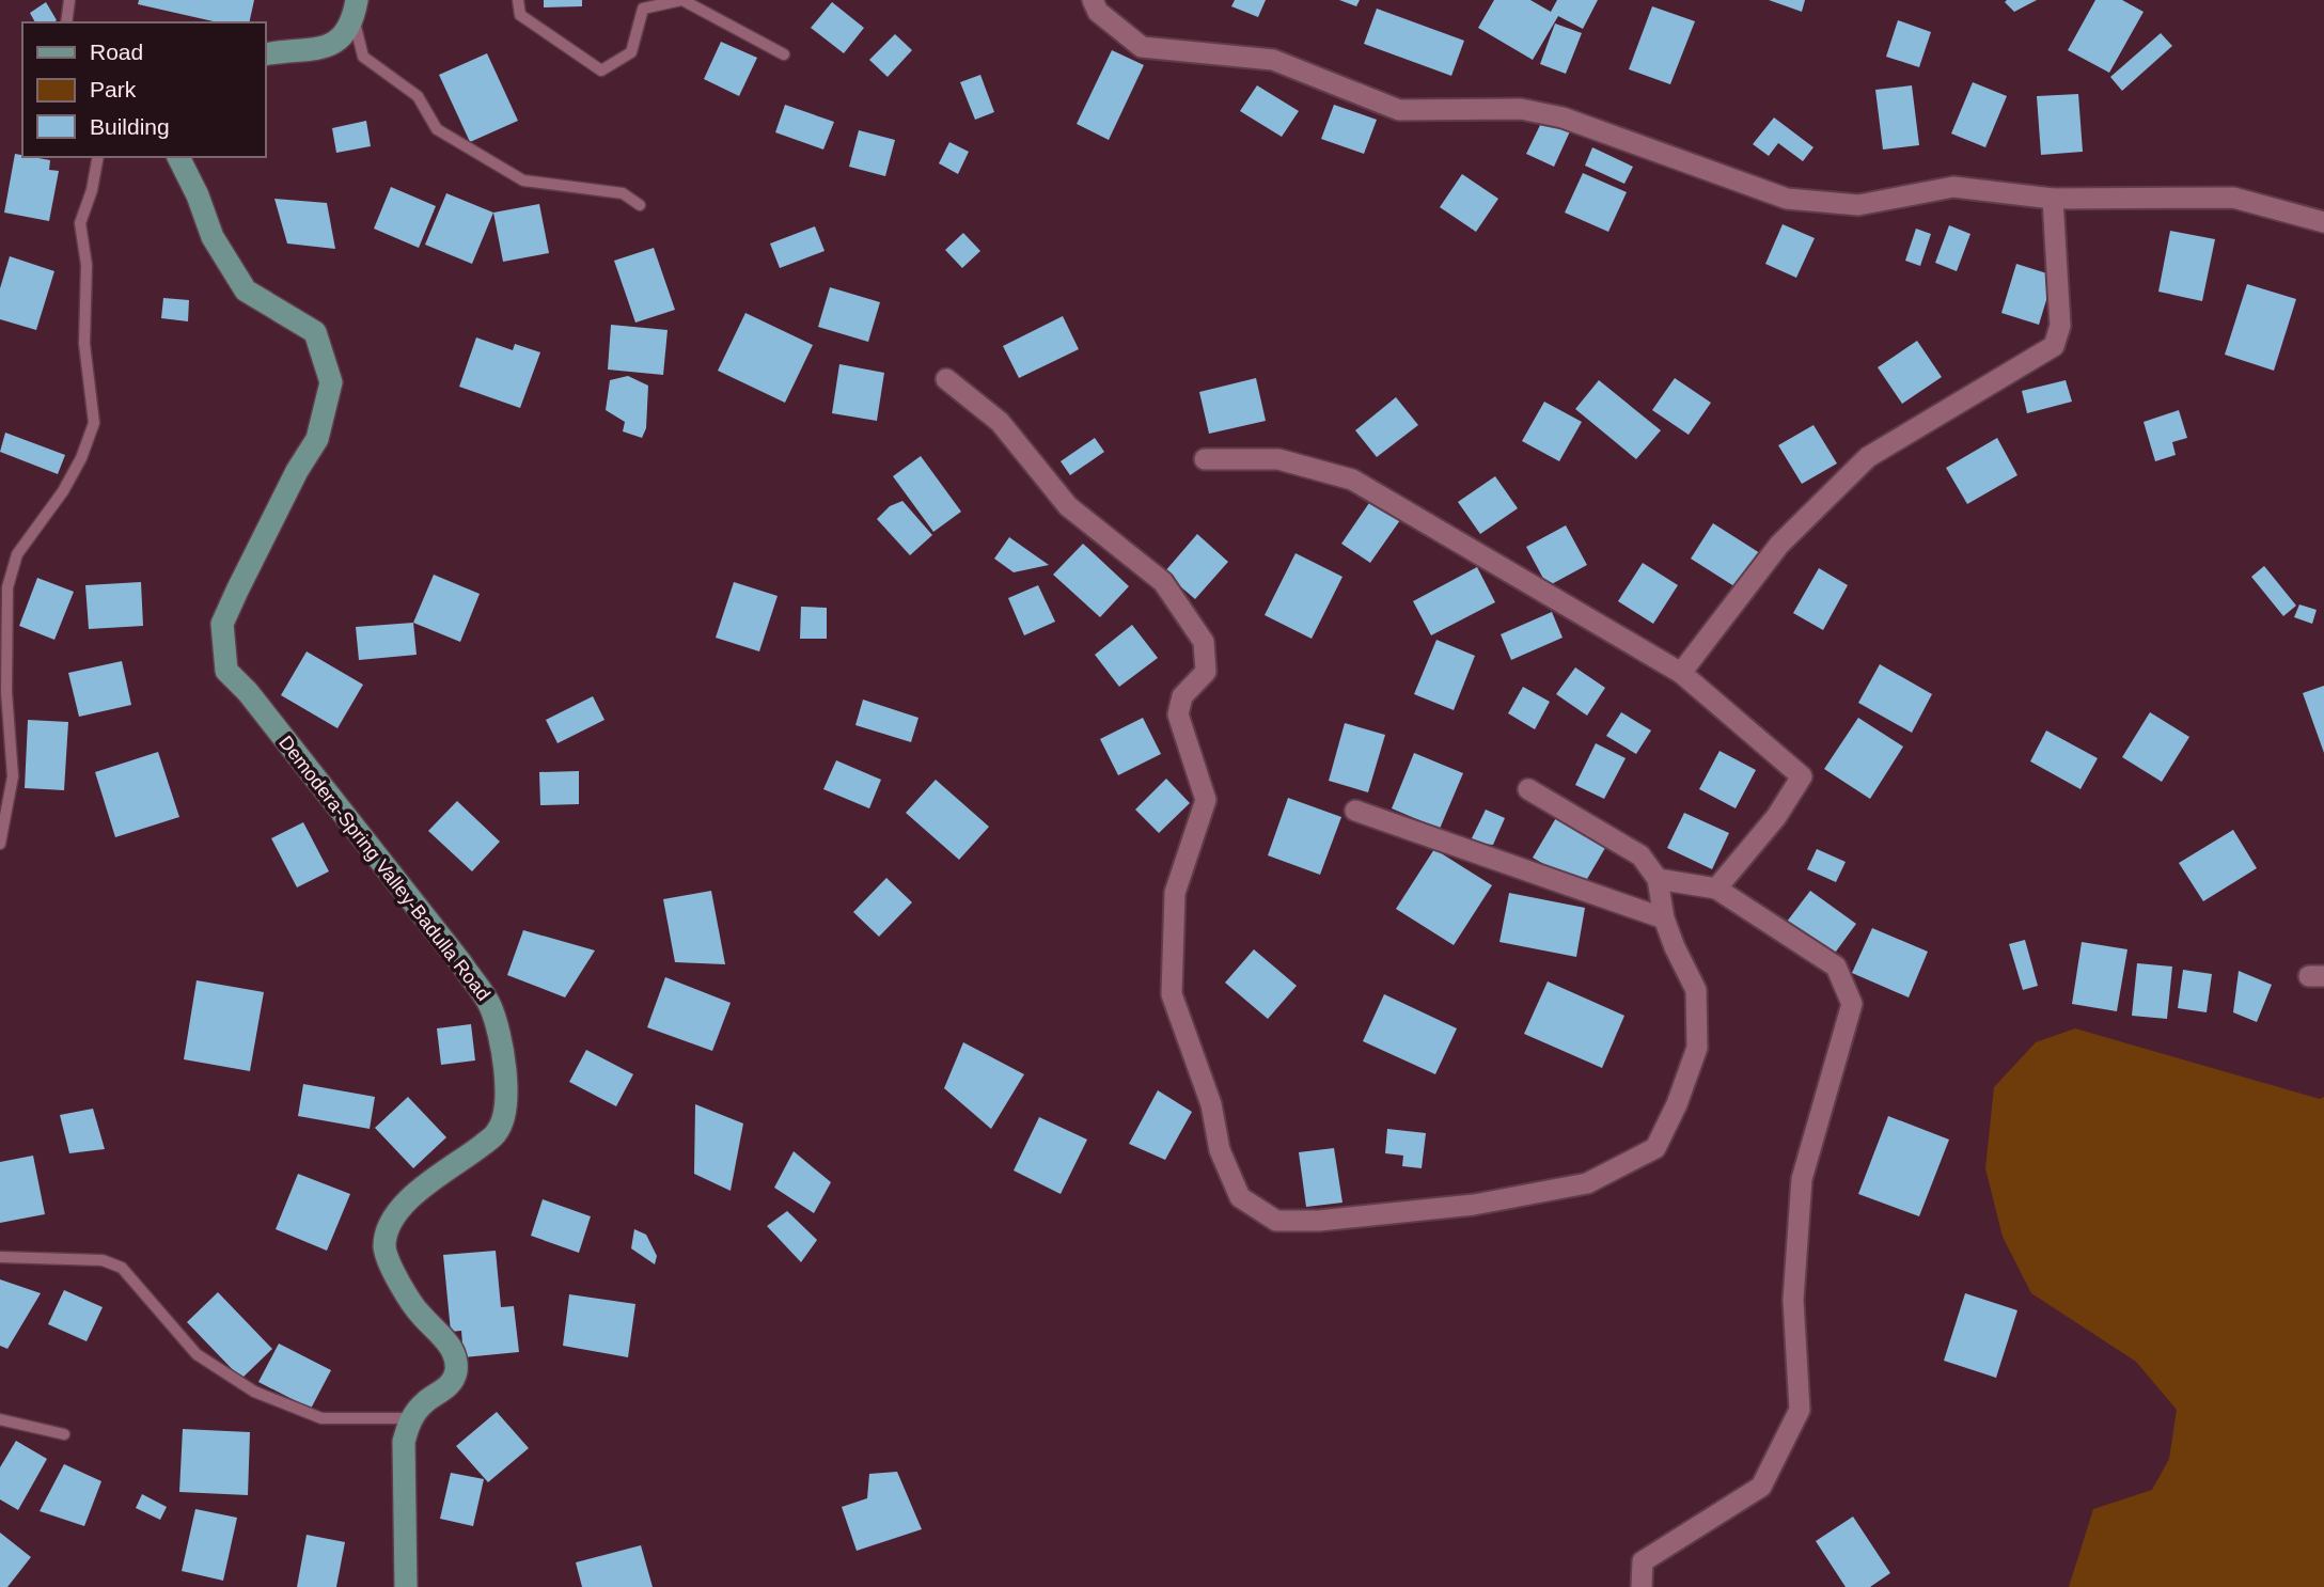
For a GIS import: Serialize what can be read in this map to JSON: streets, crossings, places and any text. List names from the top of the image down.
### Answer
{
  "streets": {
    "main road": ["Demodera-Spring Valley-Badulla Road"]
  },
  "legend": ["Road", "Park", "Building"]
}
